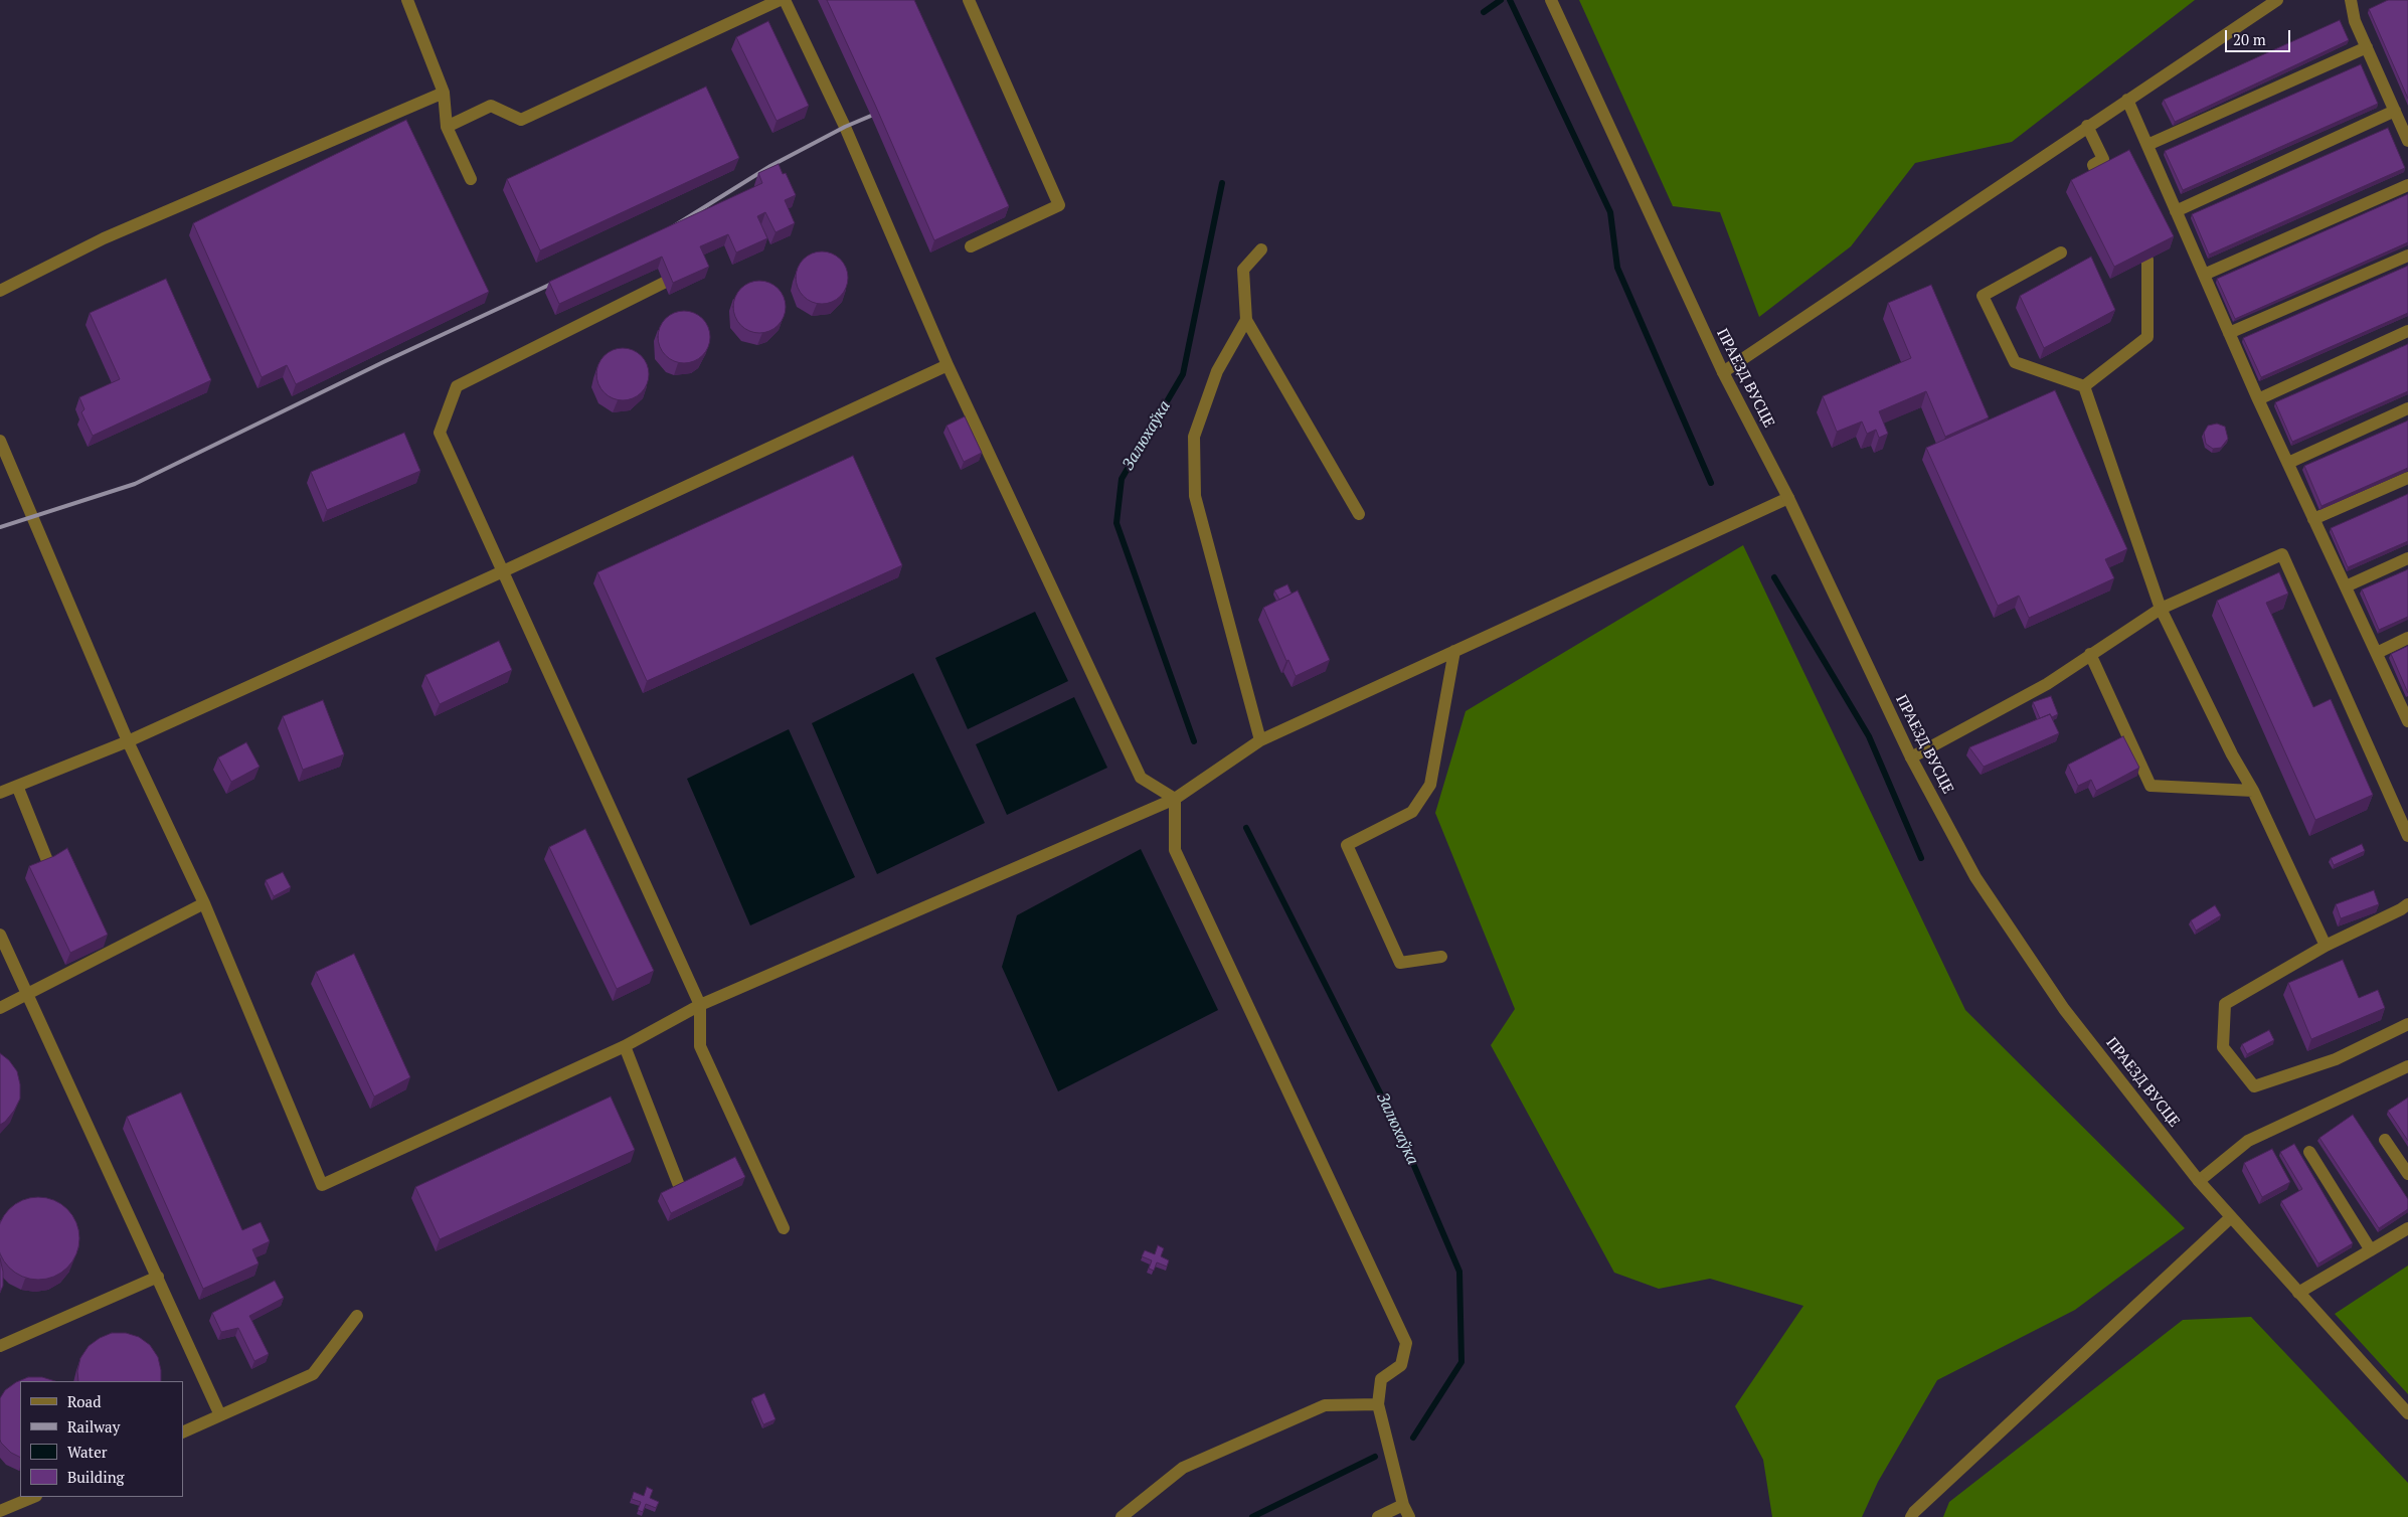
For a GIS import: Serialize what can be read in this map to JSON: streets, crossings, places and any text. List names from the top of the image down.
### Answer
{
  "streets": {
    "street": ["ПРАЕЗД ВУСЦЕ"]
  },
  "water": ["Залюхаўка"],
  "legend": [
    "Road",
    "Railway",
    "Water",
    "Building"
  ],
  "scale_bar": "20 m"
}
